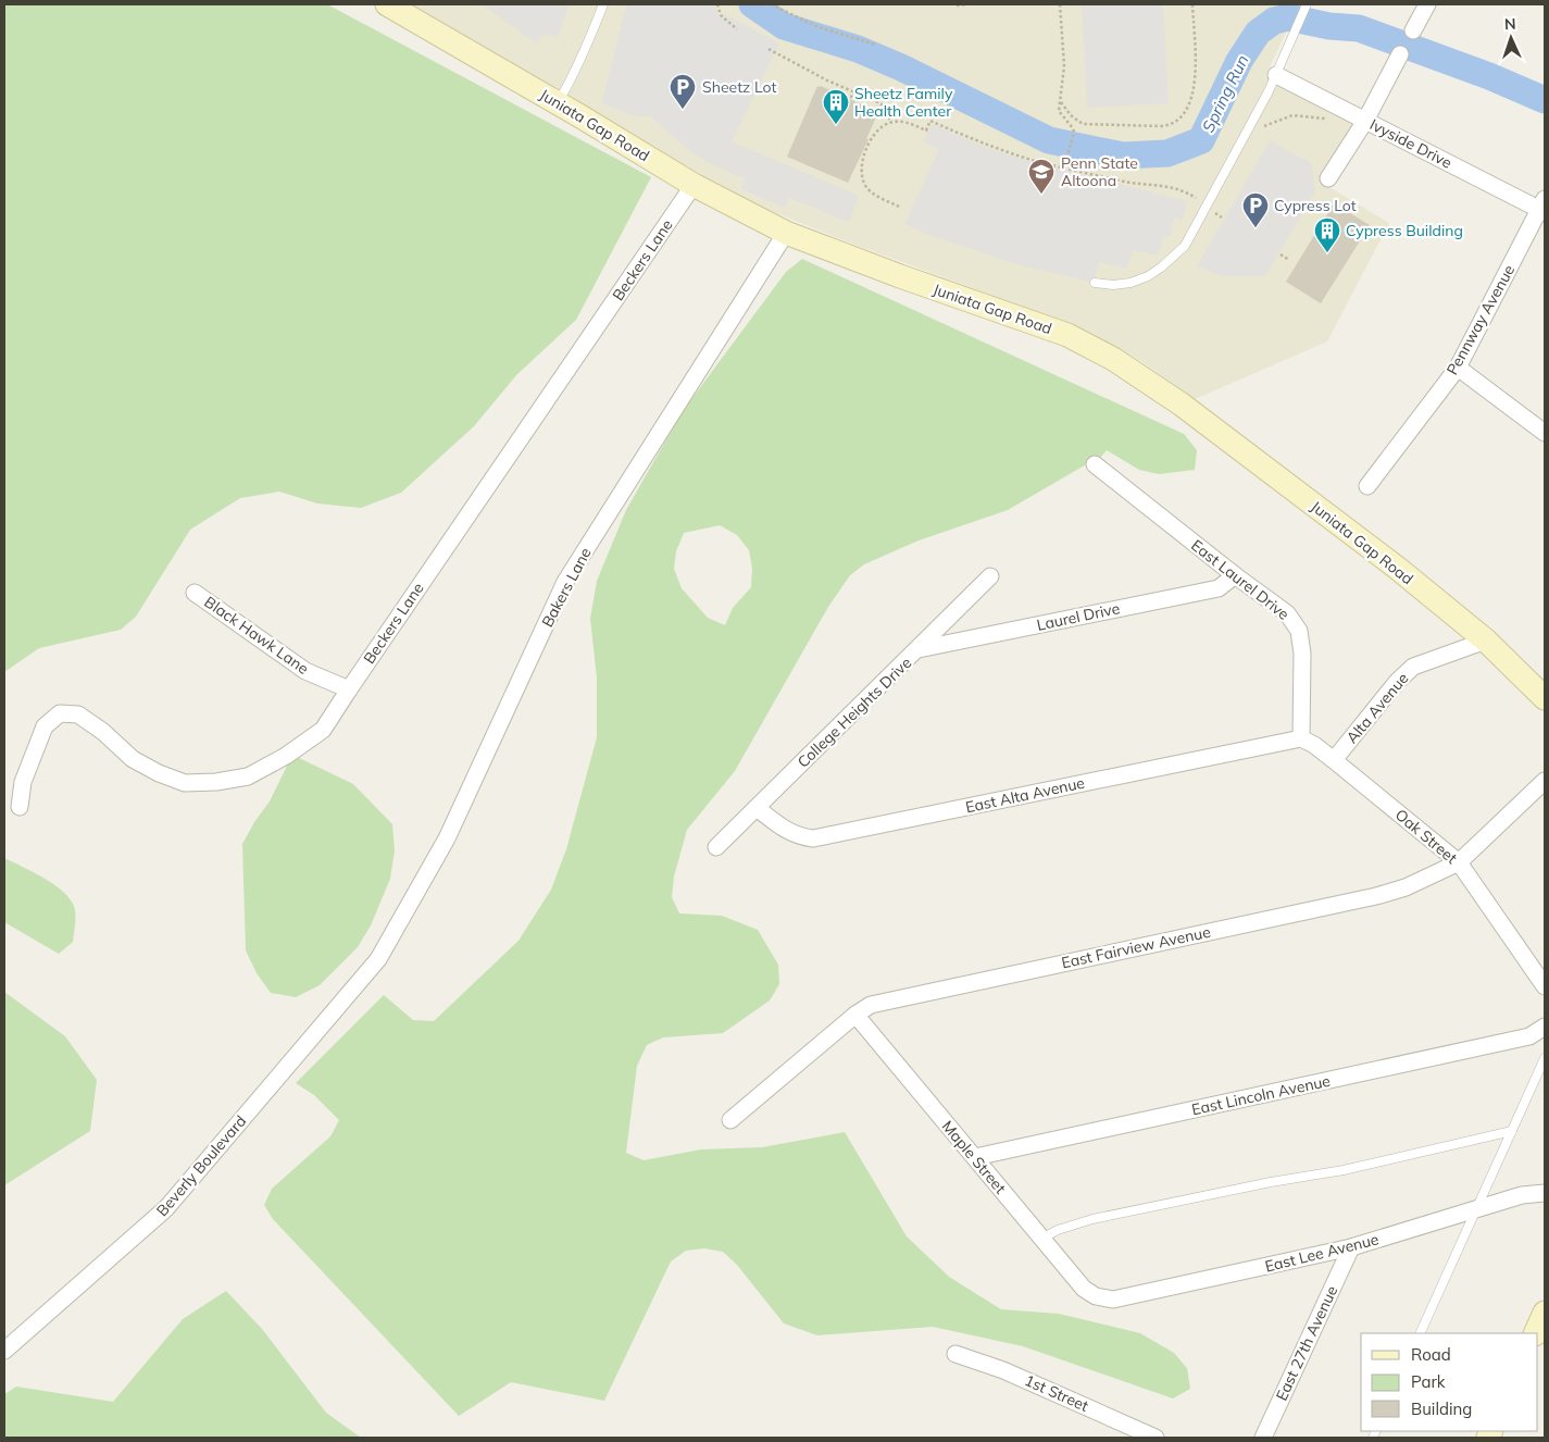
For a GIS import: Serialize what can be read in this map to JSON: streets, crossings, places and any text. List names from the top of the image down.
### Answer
{
  "streets": {
    "main road": ["Juniata Gap Road"],
    "street": [
      "Ivyside Drive",
      "Beckers Lane",
      "Pennway Avenue",
      "East Laurel Drive",
      "Bakers Lane",
      "Laurel Drive",
      "Black Hawk Lane",
      "Alta Avenue",
      "College Heights Drive",
      "East Alta Avenue",
      "Oak Street",
      "East Fairview Avenue",
      "East Lincoln Avenue",
      "Maple Street",
      "Beverly Boulevard",
      "East Lee Avenue",
      "East 27th Avenue",
      "1st Street"
    ]
  },
  "crossings": [
    ["Juniata Gap Road", "Beckers Lane"],
    ["Juniata Gap Road", "Bakers Lane"],
    ["Juniata Gap Road", "Alta Avenue"],
    ["Ivyside Drive", "Pennway Avenue"],
    ["Beckers Lane", "Black Hawk Lane"],
    ["East Laurel Drive", "Laurel Drive"],
    ["East Laurel Drive", "East Alta Avenue"],
    ["East Laurel Drive", "Oak Street"],
    ["Bakers Lane", "Beverly Boulevard"],
    ["Laurel Drive", "College Heights Drive"],
    ["Alta Avenue", "Oak Street"],
    ["College Heights Drive", "East Alta Avenue"],
    ["East Alta Avenue", "Oak Street"],
    ["Oak Street", "East Fairview Avenue"],
    ["East Fairview Avenue", "Maple Street"],
    ["East Lincoln Avenue", "Maple Street"],
    ["Maple Street", "East Lee Avenue"],
    ["East Lee Avenue", "East 27th Avenue"]
  ],
  "water": ["Spring Run"],
  "places": {
    "parking": ["Sheetz Lot", "Cypress Lot"],
    "building": ["Sheetz Family Health Center", "Cypress Building"],
    "school or university": ["Penn State Altoona"]
  },
  "legend": ["Road", "Park", "Building"],
  "north": "top"
}
